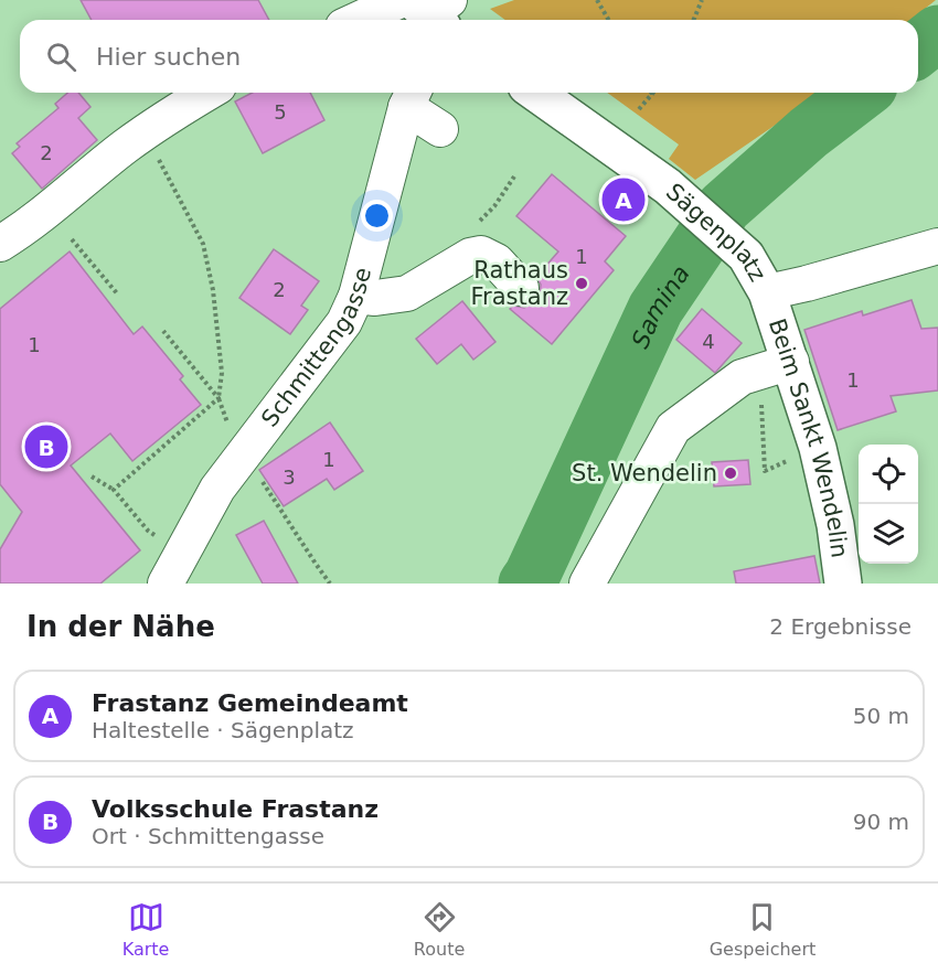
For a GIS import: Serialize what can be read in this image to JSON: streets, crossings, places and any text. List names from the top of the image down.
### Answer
{
  "streets": {
    "main road": ["Sägenplatz", "Beim Sankt Wendelin"],
    "street": ["Schmittengasse"]
  },
  "crossings": [
    ["Sägenplatz", "Beim Sankt Wendelin"]
  ],
  "water": ["Samina"],
  "places": ["Rathaus Frastanz", "St. Wendelin"],
  "house_numbers": [
    "5",
    "2",
    "1",
    "2",
    "4",
    "1",
    "1",
    "1",
    "3"
  ],
  "page": {
    "search": "Hier suchen",
    "pins": ["A", "B"],
    "heading": ["In der Nähe", "2 Ergebnisse"],
    "list": [
      {
        "mark": "A",
        "name": "Frastanz Gemeindeamt",
        "note": "Haltestelle · Sägenplatz",
        "value": "50 m"
      },
      {
        "mark": "B",
        "name": "Volksschule Frastanz",
        "note": "Ort · Schmittengasse",
        "value": "90 m"
      }
    ],
    "nav": ["Karte", "Route", "Gespeichert"]
  }
}
